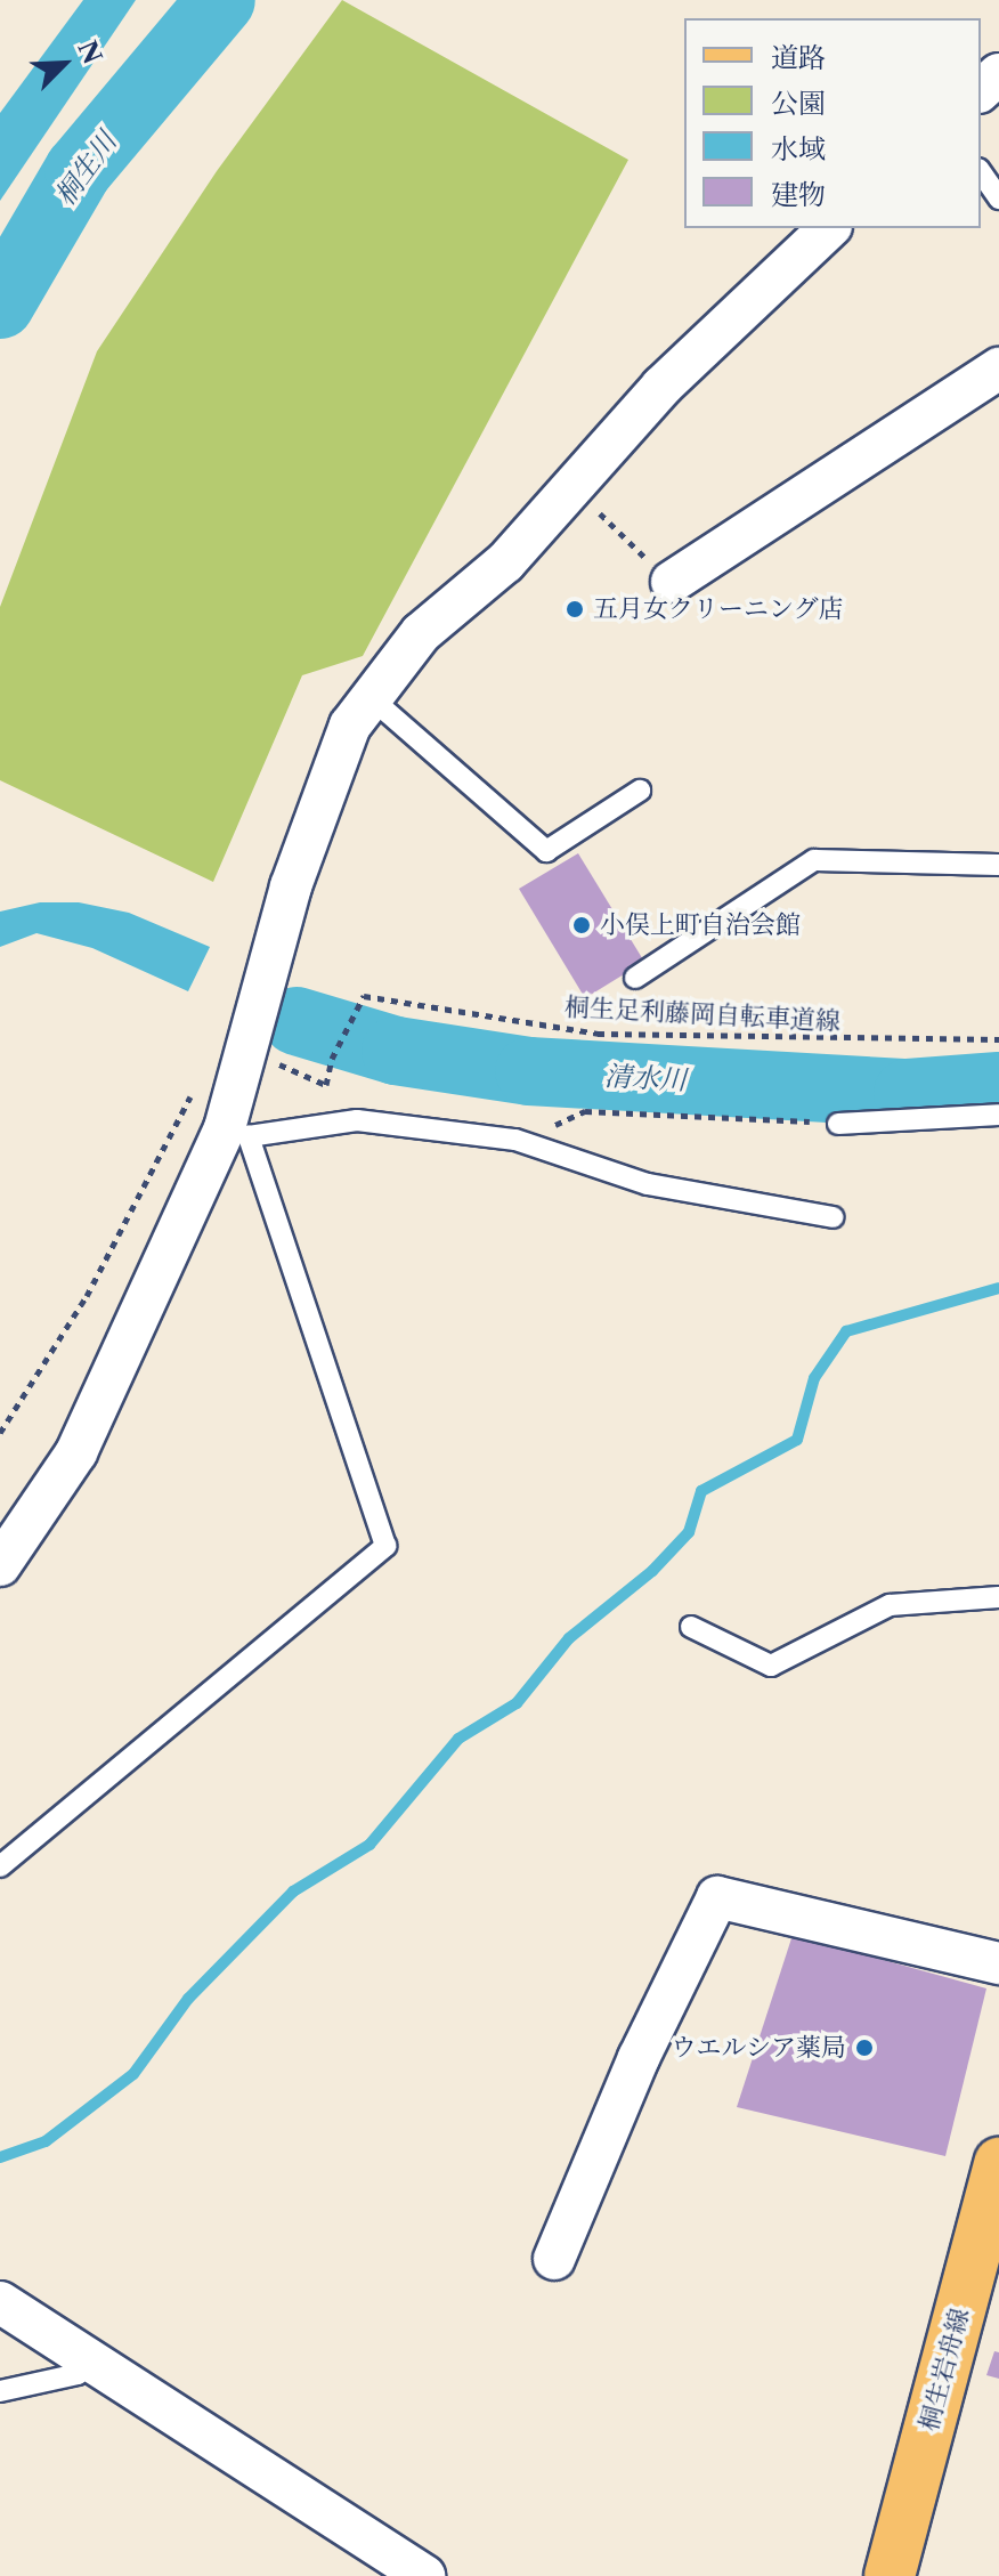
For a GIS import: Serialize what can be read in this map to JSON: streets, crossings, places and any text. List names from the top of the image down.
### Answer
{
  "streets": {
    "main road": ["桐生岩舟線"],
    "path": ["桐生足利藤岡自転車道線"]
  },
  "water": ["桐生川", "清水川"],
  "places": ["五月女クリーニング店", "小俣上町自治会館", "ウエルシア薬局"],
  "legend": [
    "道路",
    "公園",
    "水域",
    "建物"
  ],
  "north": "top right"
}
